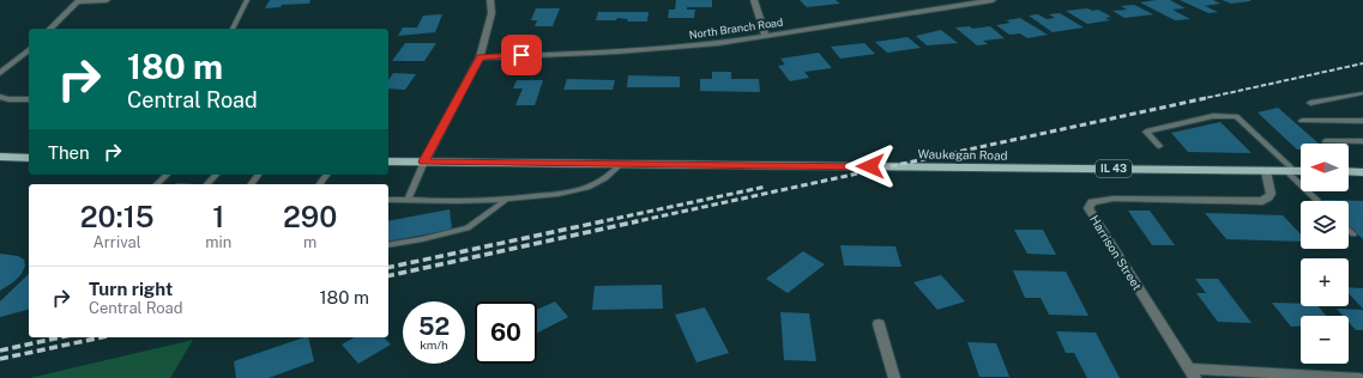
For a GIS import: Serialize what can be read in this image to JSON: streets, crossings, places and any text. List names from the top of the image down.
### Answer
{
  "streets": {
    "main road": ["Waukegan Road", "IL 43"],
    "street": ["North Branch Road", "Harrison Street"]
  },
  "crossings": [
    ["Waukegan Road", "Harrison Street"]
  ],
  "north": "left",
  "page": {
    "turn": ["180 m", "Central Road"],
    "then": "Then",
    "map_buttons": ["+", "−"],
    "eta": [
      "20:15",
      "Arrival",
      "1",
      "min",
      "290",
      "m"
    ],
    "list": [
      {
        "name": "Turn right",
        "note": "Central Road",
        "value": "180 m"
      }
    ],
    "speed": "52 km/h",
    "limit": "60"
  }
}
